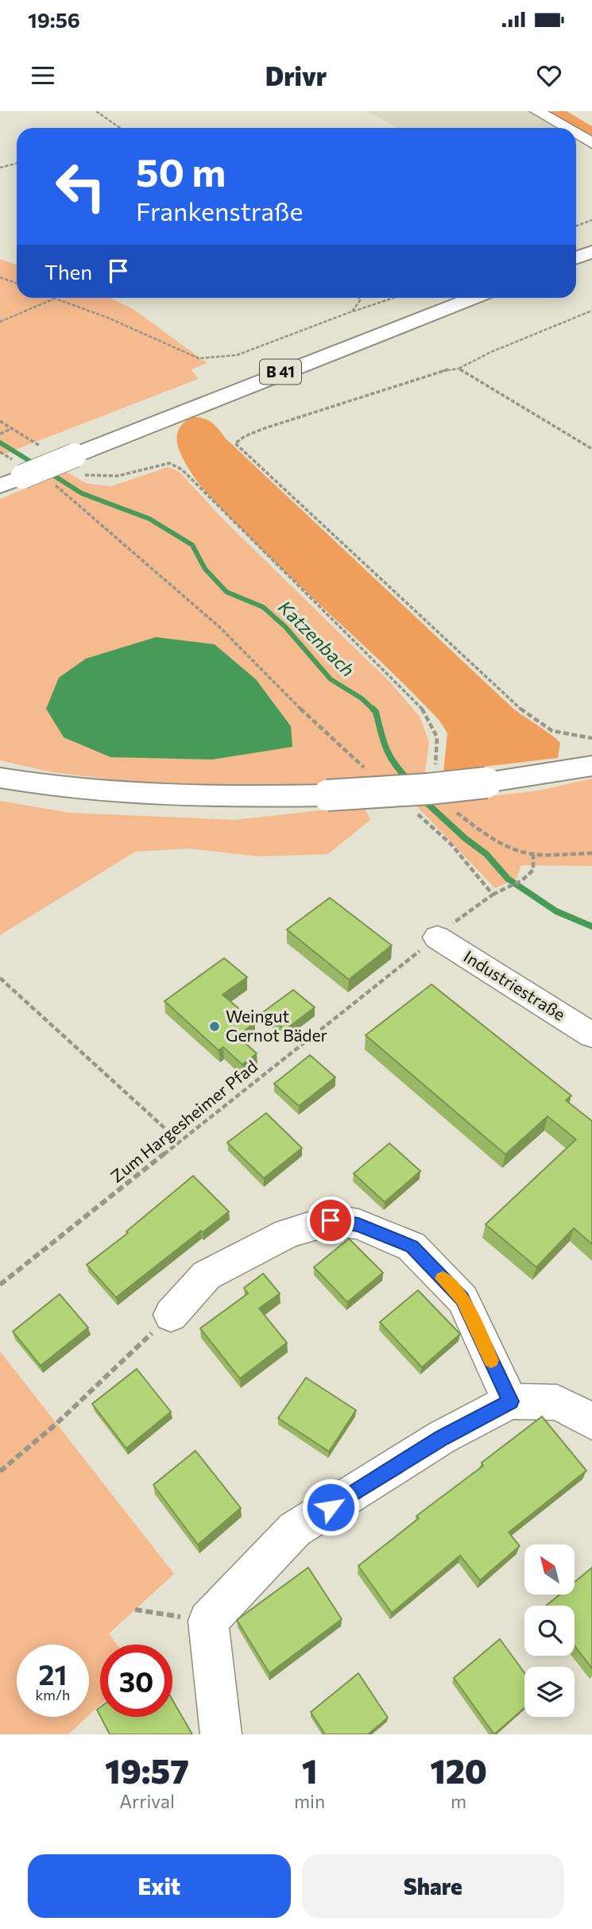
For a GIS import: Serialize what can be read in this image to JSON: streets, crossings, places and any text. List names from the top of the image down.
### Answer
{
  "streets": {
    "main road": ["B 41"],
    "street": ["Industriestraße"],
    "path": ["Zum Hargesheimer Pfad"]
  },
  "crossings": [
    ["Industriestraße", "Zum Hargesheimer Pfad"]
  ],
  "water": ["Katzenbach"],
  "places": ["Weingut Gernot Bäder"],
  "north": "top left",
  "page": {
    "status": "19:56",
    "header": "Drivr",
    "turn": ["50 m", "Frankenstraße"],
    "then": "Then",
    "speed": "21 km/h",
    "limit": "30",
    "eta": [
      "19:57",
      "Arrival",
      "1",
      "min",
      "120",
      "m"
    ],
    "buttons": ["Exit", "Share"]
  }
}
